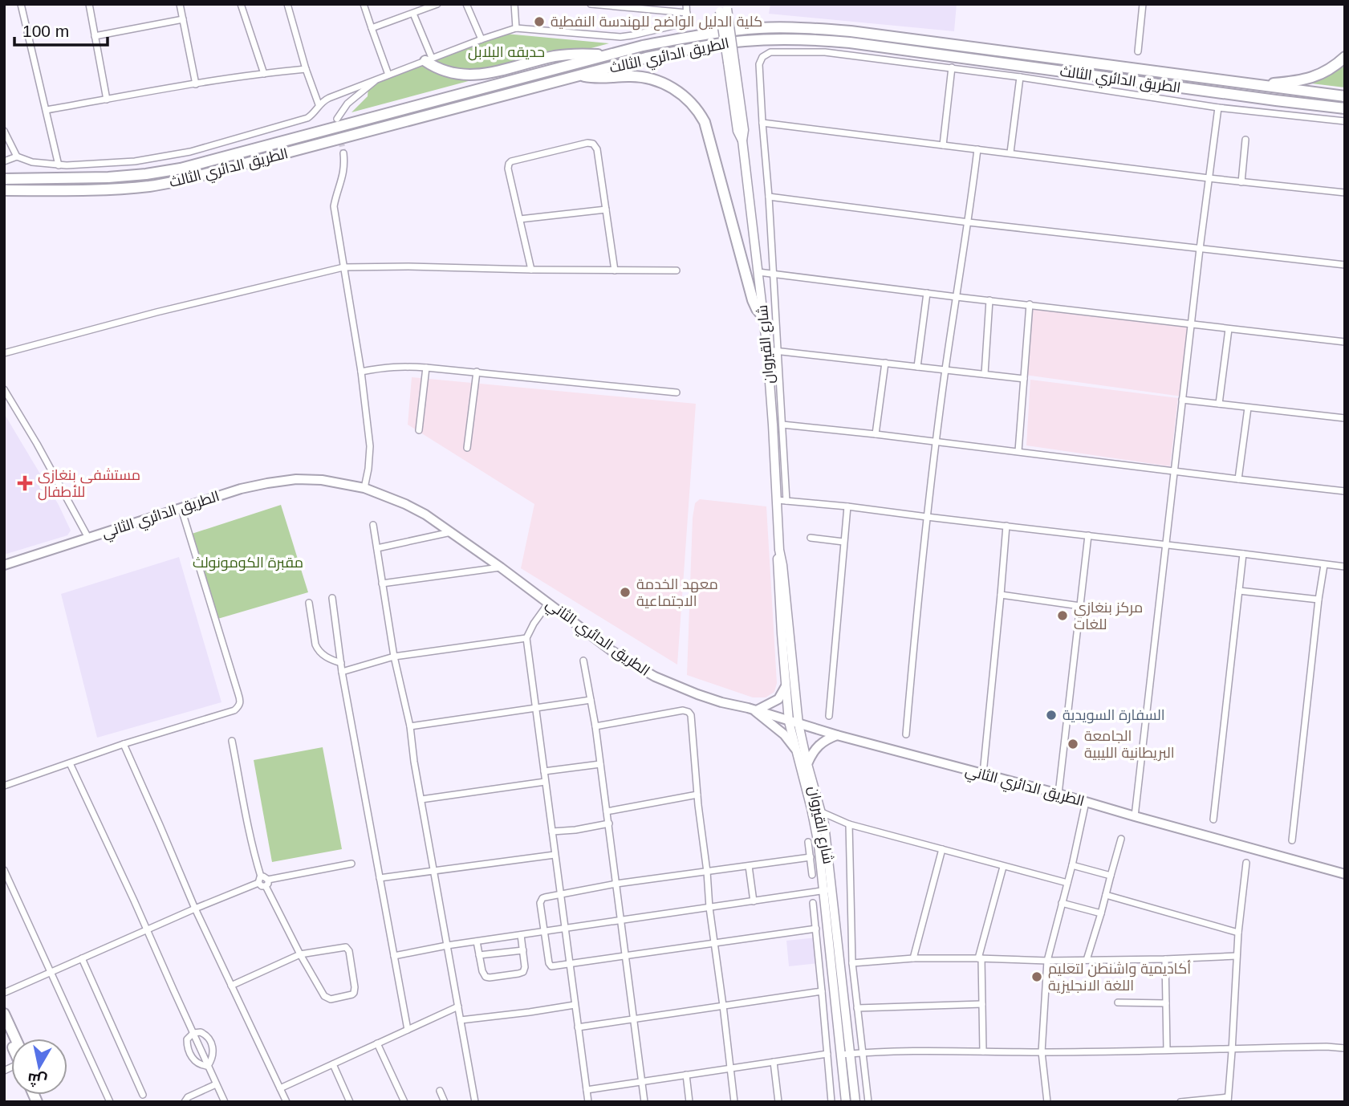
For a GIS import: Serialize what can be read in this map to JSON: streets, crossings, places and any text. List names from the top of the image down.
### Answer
{
  "streets": {
    "highway": ["الطريق الدائري الثالث"],
    "main road": ["شارع القيروان", "الطريق الدائري الثاني"]
  },
  "crossings": [
    ["شارع القيروان", "الطريق الدائري الثاني"]
  ],
  "parks": ["حديقه البلابل", "مقبرة الكومونولث"],
  "places": {
    "other": [
      "كلية الدليل الواضح للهندسة النفطية",
      "معهد الخدمة الاجتماعية",
      "مركز بنغازي للغات",
      "السفارة السويدية",
      "الجامعة البريطانية الليبية",
      "أكاديمية واشنطن لتعليم اللغة الانجليزية"
    ],
    "health": ["مستشفى بنغازي للأطفال"]
  },
  "scale_bar": "100 m",
  "north": "bottom"
}
